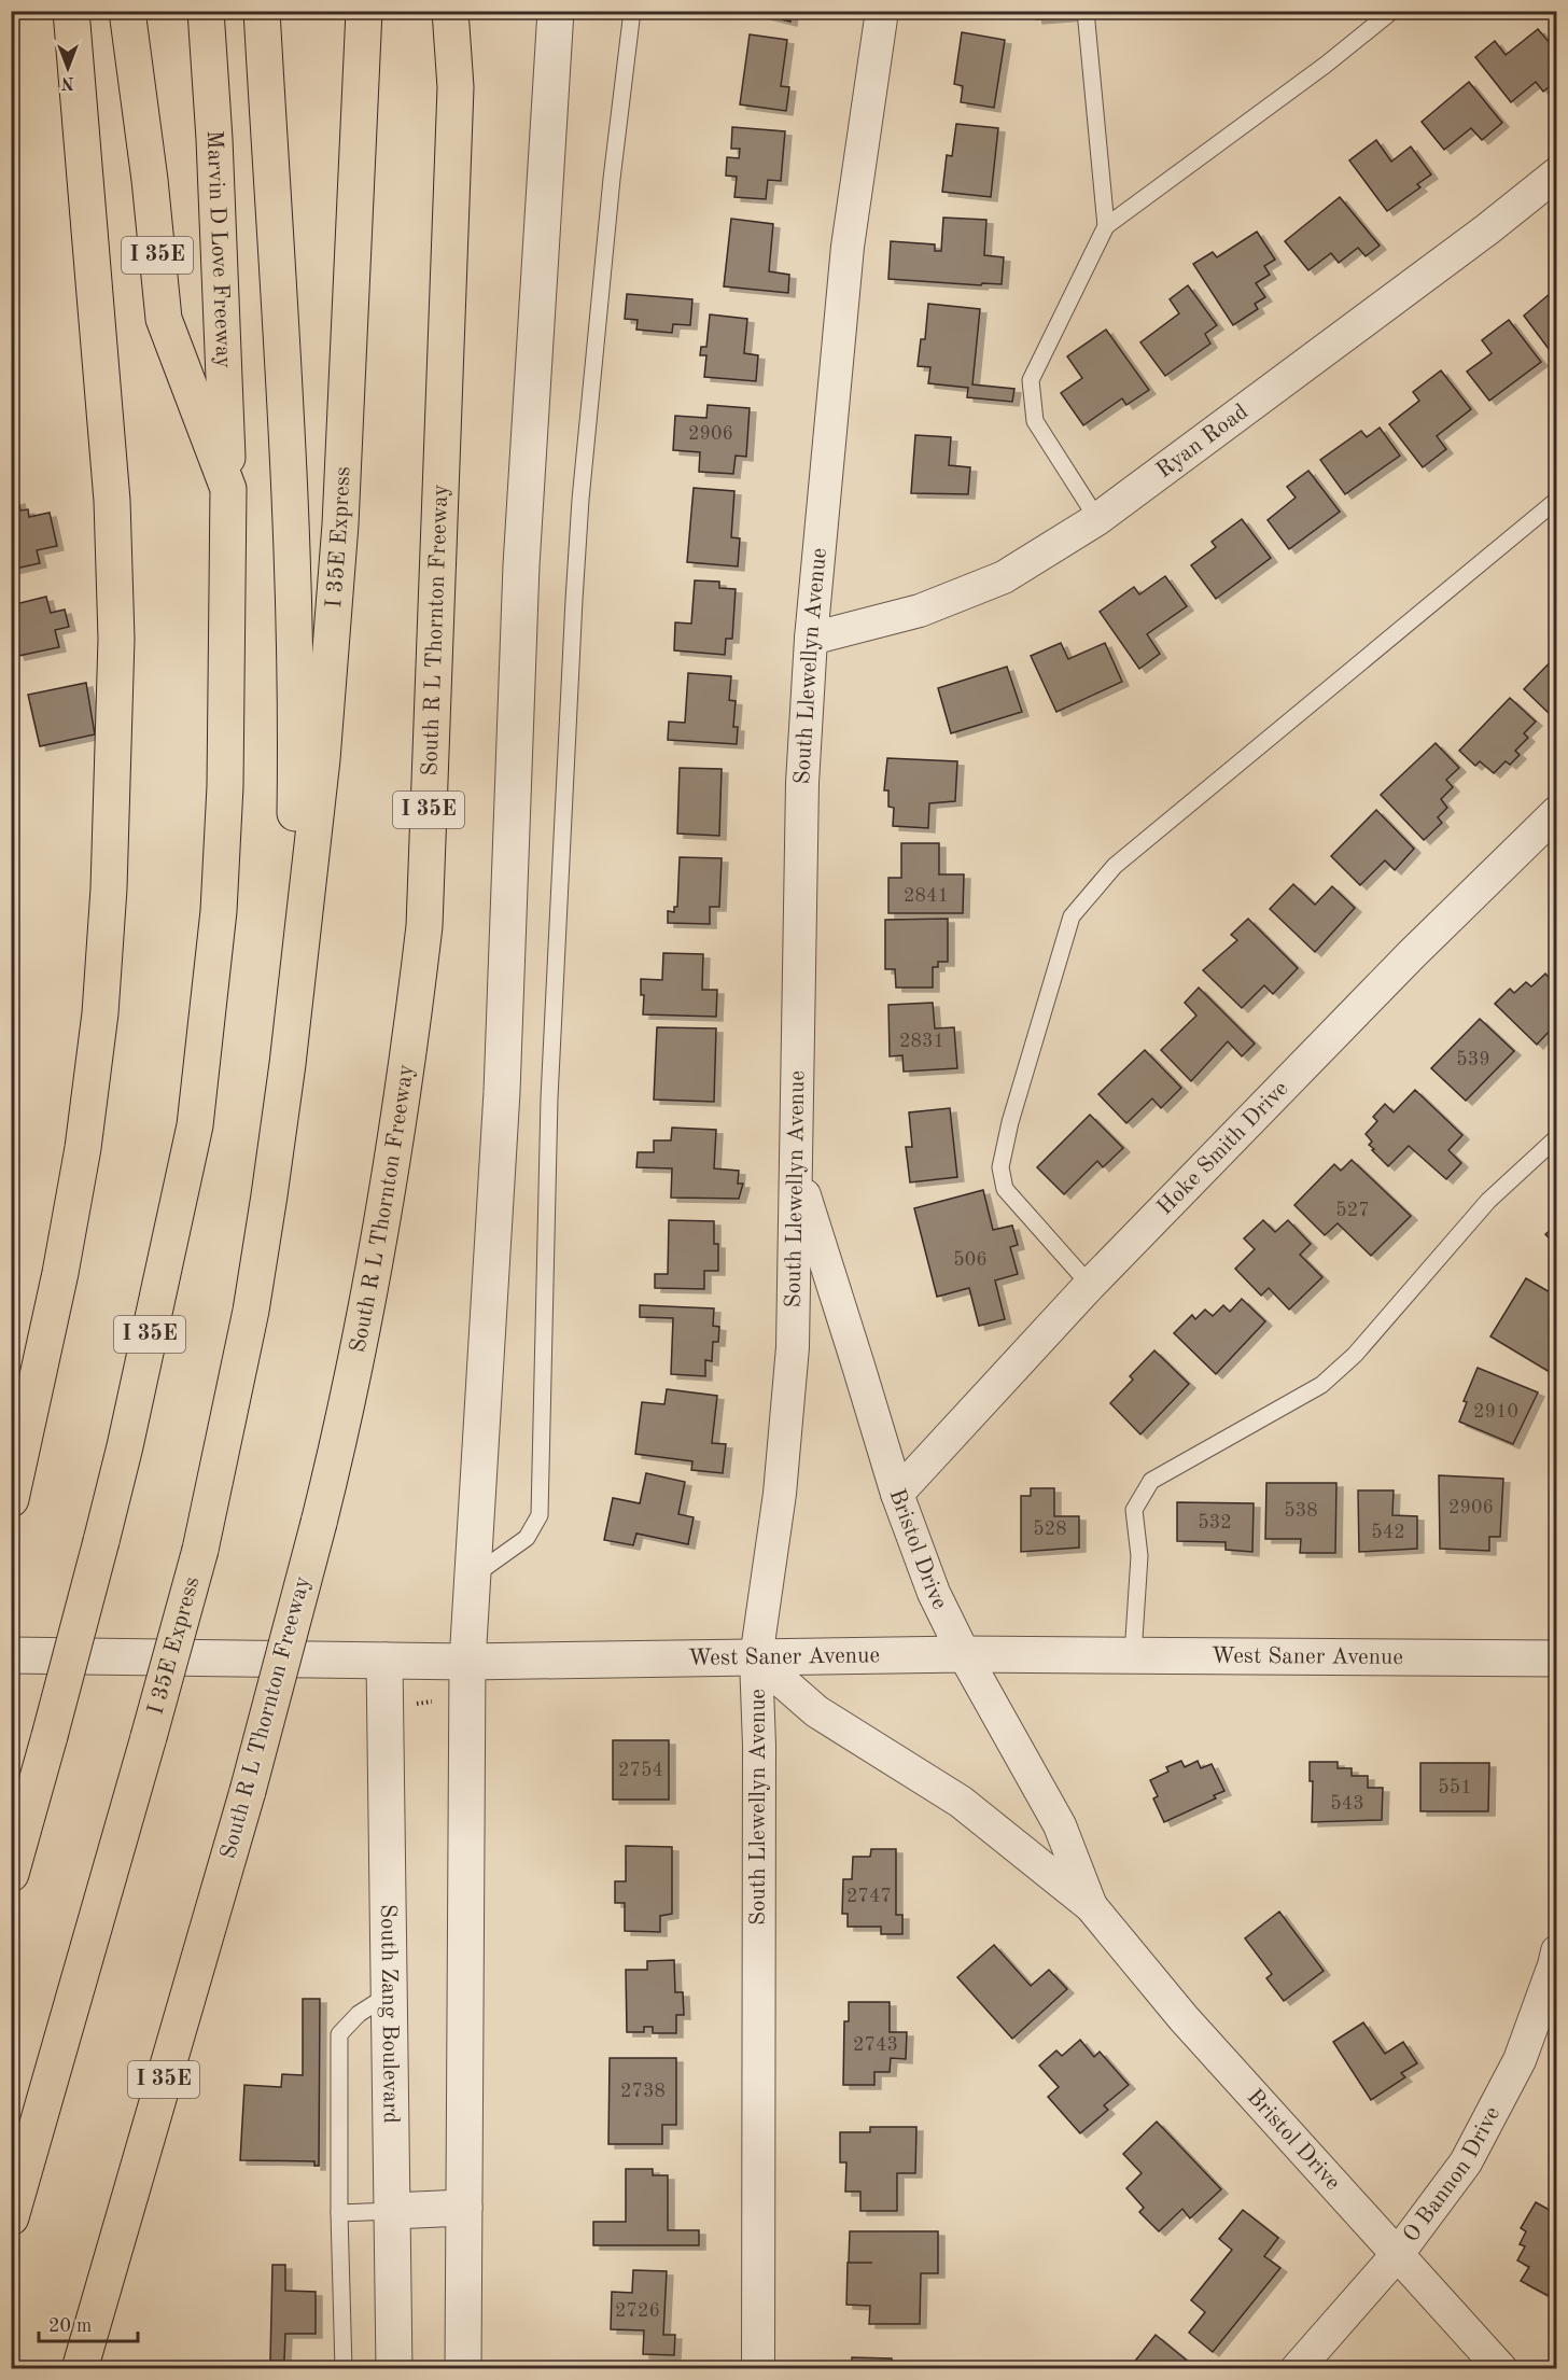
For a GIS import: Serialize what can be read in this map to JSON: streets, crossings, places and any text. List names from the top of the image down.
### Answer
{
  "streets": {
    "highway": [
      "Marvin D Love Freeway",
      "I 35E",
      "I 35E Express",
      "South R L Thornton Freeway"
    ],
    "street": [
      "Ryan Road",
      "South Llewellyn Avenue",
      "Hoke Smith Drive",
      "Bristol Drive",
      "West Saner Avenue",
      "South Zang Boulevard",
      "O Bannon Drive"
    ]
  },
  "crossings": [
    ["Marvin D Love Freeway", "I 35E"],
    ["Ryan Road", "South Llewellyn Avenue"],
    ["South Llewellyn Avenue", "Bristol Drive"],
    ["South Llewellyn Avenue", "West Saner Avenue"],
    ["Hoke Smith Drive", "Bristol Drive"],
    ["Bristol Drive", "West Saner Avenue"],
    ["Bristol Drive", "O Bannon Drive"],
    ["West Saner Avenue", "South Zang Boulevard"]
  ],
  "house_numbers": [
    "2906",
    "2841",
    "2831",
    "539",
    "527",
    "506",
    "2910",
    "2906",
    "538",
    "532",
    "528",
    "542",
    "2754",
    "551",
    "543",
    "2747",
    "2743",
    "2738",
    "2726"
  ],
  "scale_bar": "20 m",
  "north": "bottom"
}
